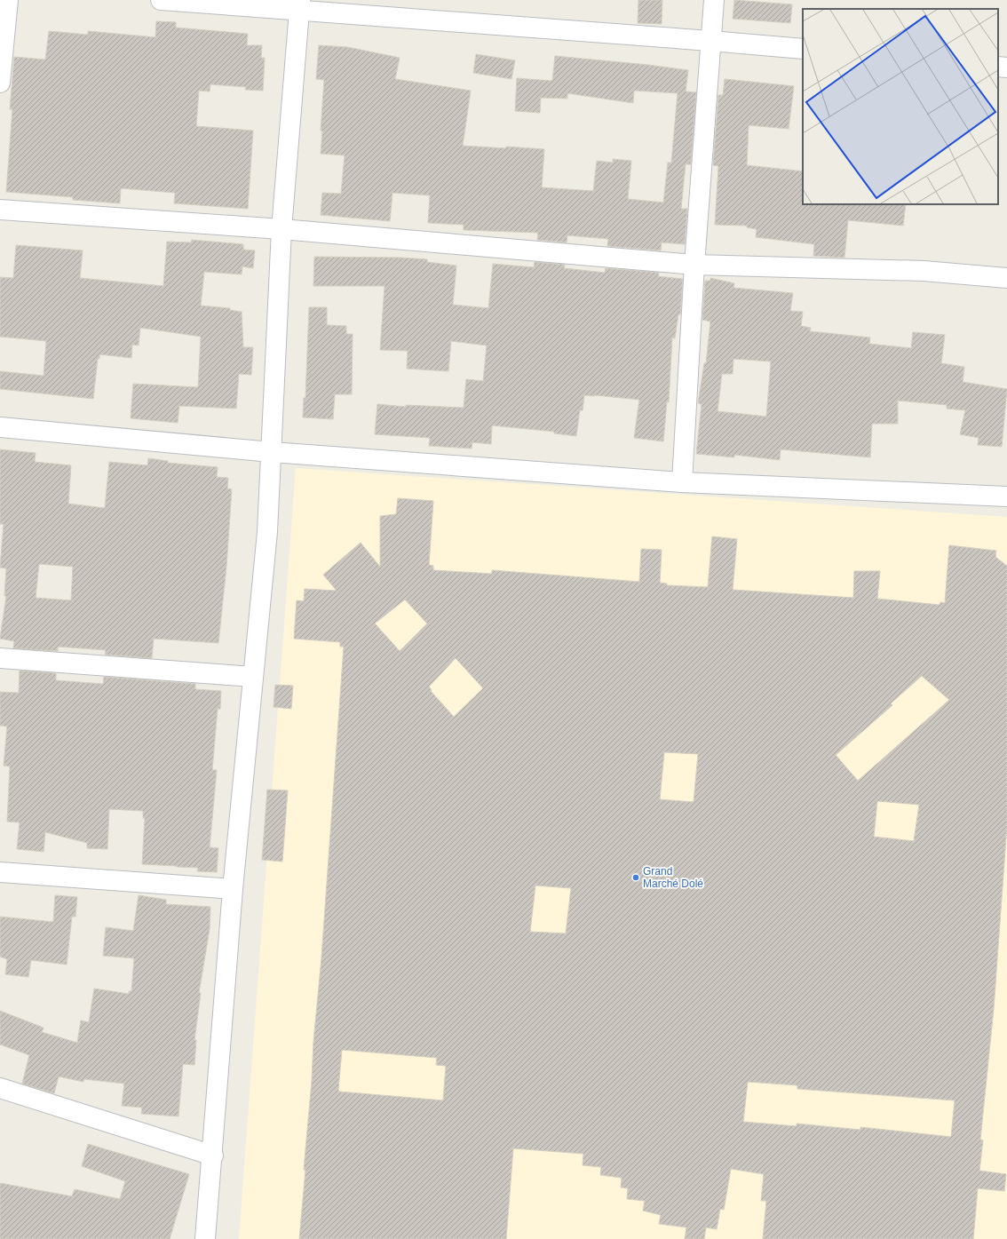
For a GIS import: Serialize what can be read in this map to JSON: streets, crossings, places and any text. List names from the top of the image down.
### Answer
{
  "places": ["Grand Marché Dolé"]
}
